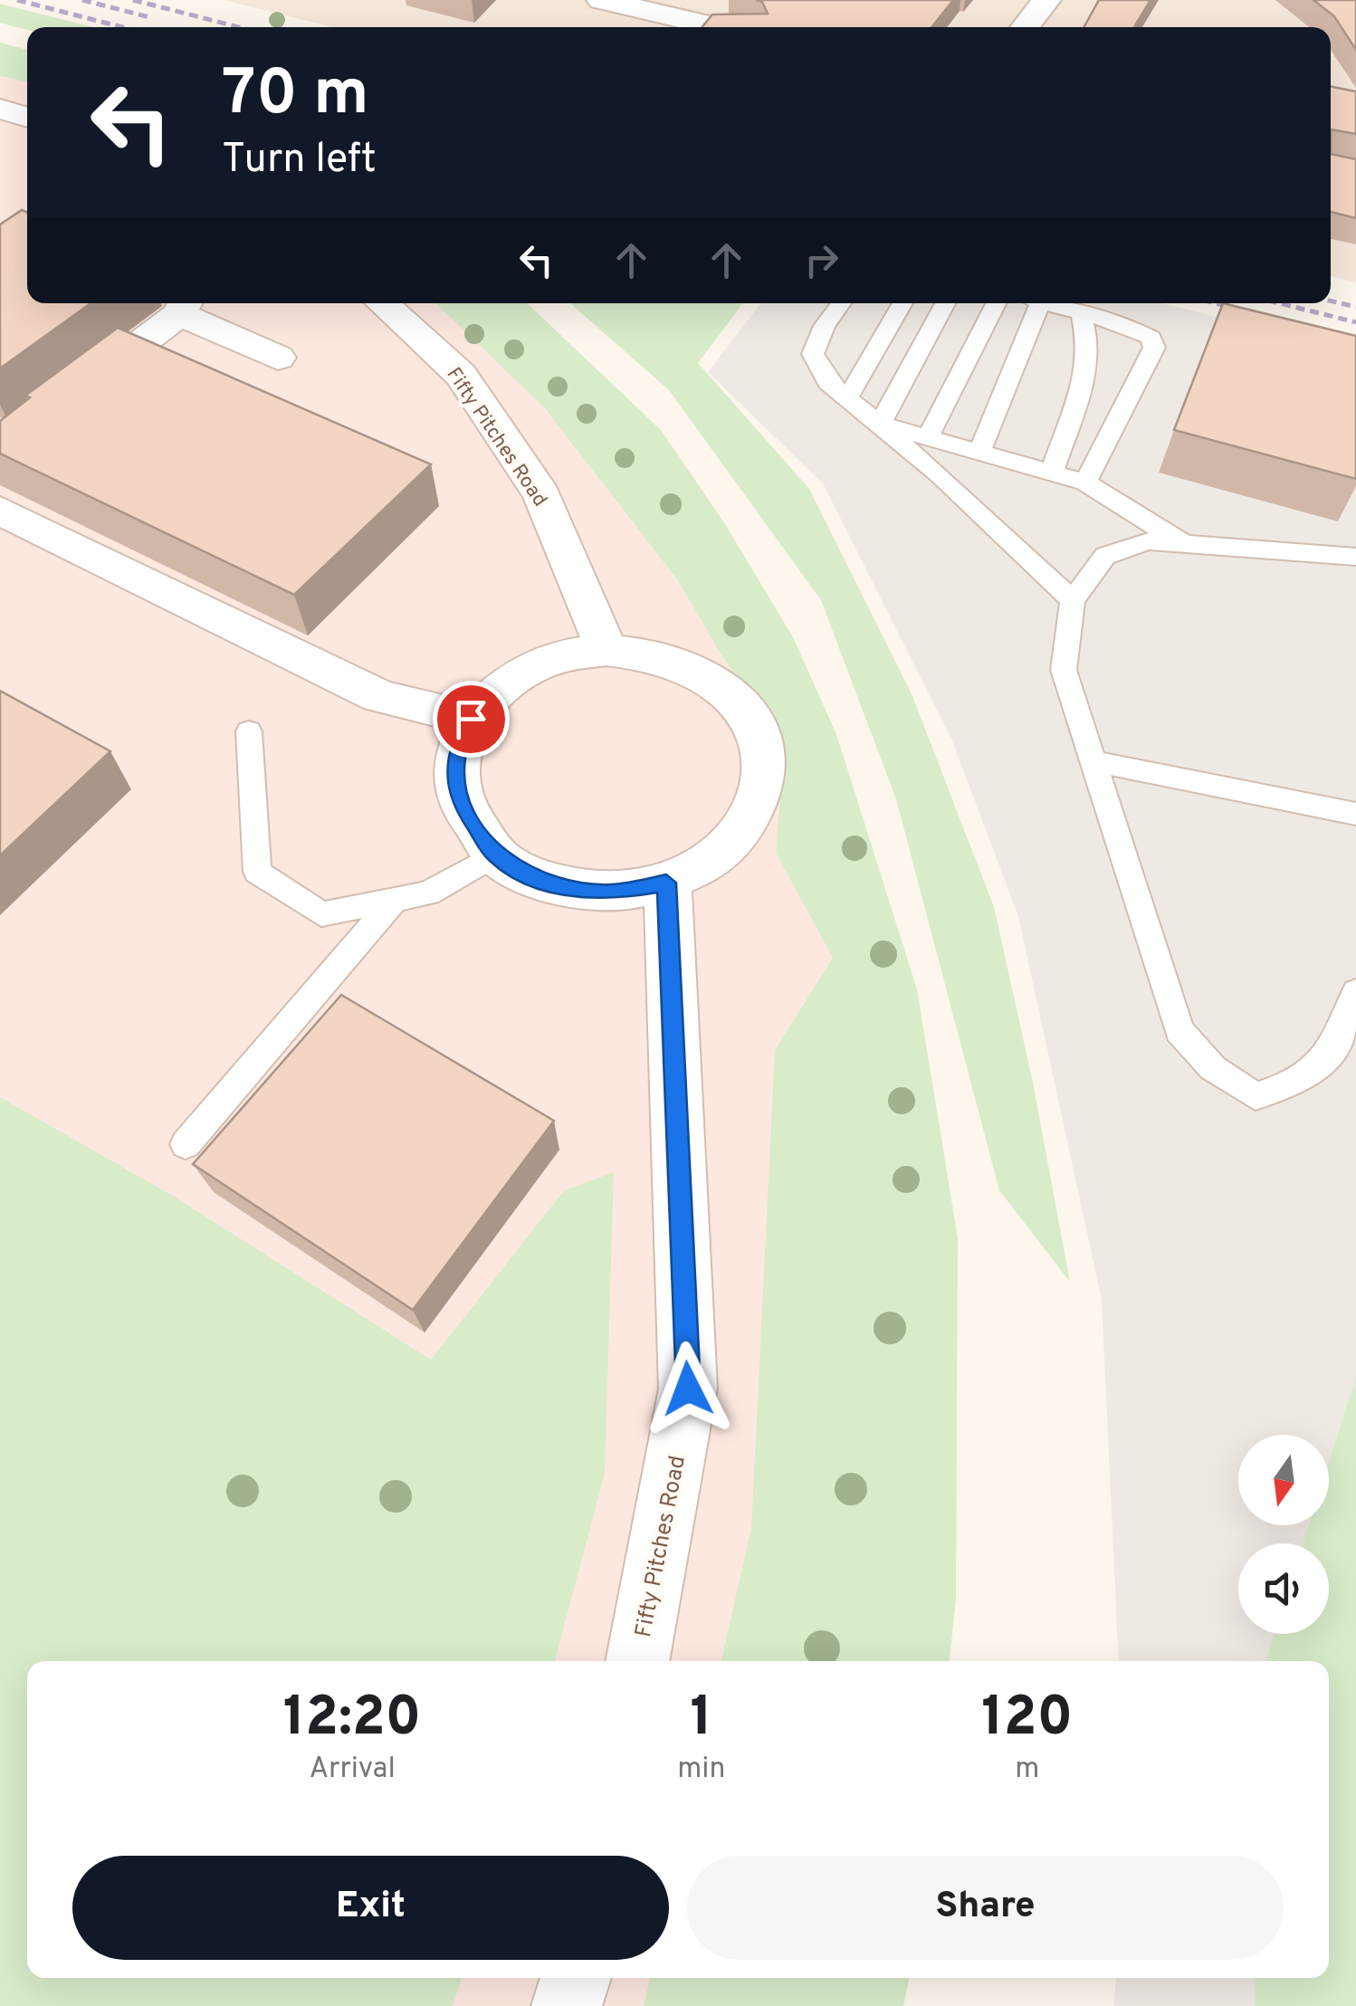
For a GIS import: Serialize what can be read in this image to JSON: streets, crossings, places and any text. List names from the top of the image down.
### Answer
{
  "streets": {
    "street": ["Fifty Pitches Road"]
  },
  "north": "bottom",
  "page": {
    "turn": ["70 m", "Turn left"],
    "eta": [
      "12:20",
      "Arrival",
      "1",
      "min",
      "120",
      "m"
    ],
    "buttons": ["Exit", "Share"]
  }
}
